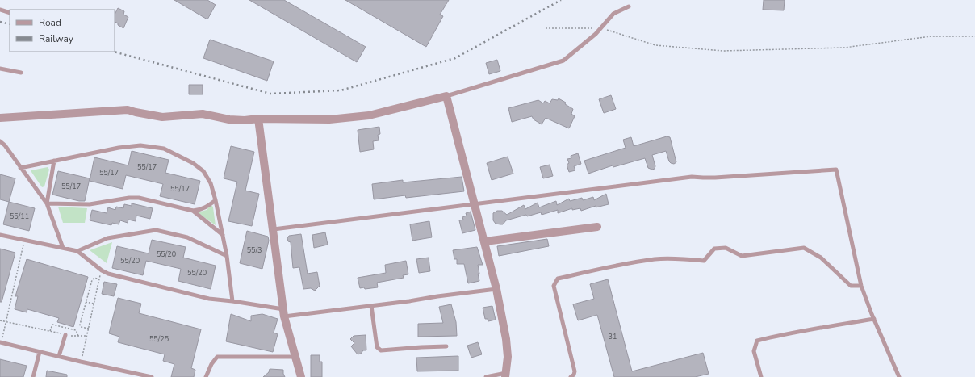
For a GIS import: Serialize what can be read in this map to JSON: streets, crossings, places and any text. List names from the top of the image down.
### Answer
{
  "house_numbers": [
    "55/17",
    "55/17",
    "55/17",
    "55/17",
    "55/11",
    "55/3",
    "55/20",
    "55/20",
    "55/20",
    "31",
    "55/25"
  ],
  "legend": ["Road", "Railway"]
}
